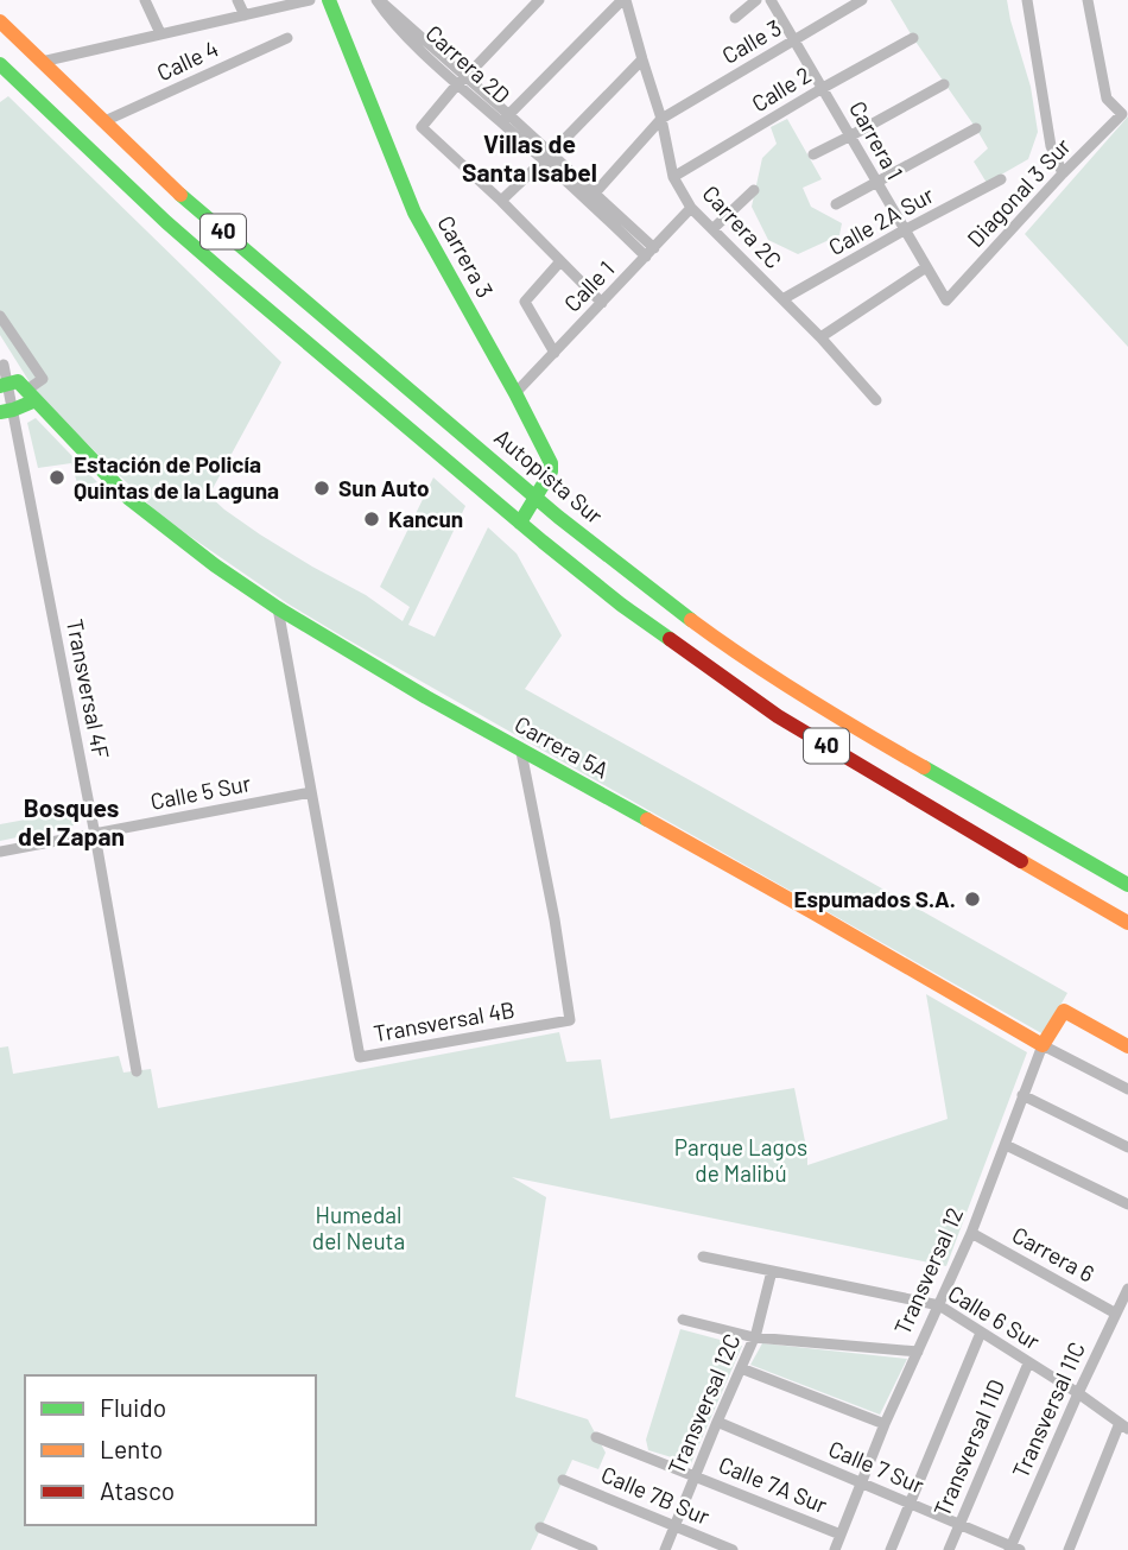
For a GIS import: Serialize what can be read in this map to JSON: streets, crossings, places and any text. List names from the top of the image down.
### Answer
{
  "streets": {
    "main road": [
      "40",
      "Carrera 3",
      "Autopista Sur",
      "Carrera 5A",
      "Transversal 12"
    ],
    "street": [
      "Calle 3",
      "Calle 4",
      "Carrera 2D",
      "Calle 2",
      "Carrera 1",
      "Diagonal 3 Sur",
      "Calle 2A Sur",
      "Carrera 2C",
      "Calle 1",
      "Transversal 4F",
      "Calle 5 Sur",
      "Transversal 4B",
      "Carrera 6",
      "Calle 6 Sur",
      "Transversal 12C",
      "Transversal 11C",
      "Transversal 11D",
      "Calle 7 Sur",
      "Calle 7A Sur",
      "Calle 7B Sur"
    ]
  },
  "crossings": [
    ["Calle 3", "Carrera 2D"],
    ["Calle 3", "Carrera 1"],
    ["Calle 3", "Carrera 2C"],
    ["Calle 4", "Autopista Sur"],
    ["Carrera 2D", "Calle 1"],
    ["Calle 2", "Carrera 1"],
    ["Calle 2", "Carrera 2C"],
    ["Carrera 1", "Diagonal 3 Sur"],
    ["Carrera 1", "Calle 2A Sur"],
    ["Calle 2A Sur", "Carrera 2C"],
    ["Carrera 2C", "Calle 1"],
    ["40", "Carrera 3"],
    ["Carrera 3", "Calle 1"],
    ["Carrera 3", "Autopista Sur"],
    ["Transversal 4F", "Carrera 5A"],
    ["Transversal 4F", "Calle 5 Sur"],
    ["Carrera 5A", "Transversal 4B"],
    ["Carrera 5A", "Transversal 12"],
    ["Calle 5 Sur", "Transversal 4B"],
    ["Carrera 6", "Transversal 12"],
    ["Carrera 6", "Transversal 11C"],
    ["Transversal 12", "Calle 6 Sur"],
    ["Transversal 12", "Calle 7 Sur"],
    ["Transversal 12", "Calle 7A Sur"],
    ["Calle 6 Sur", "Transversal 12C"],
    ["Calle 6 Sur", "Transversal 11C"],
    ["Calle 6 Sur", "Transversal 11D"],
    ["Transversal 12C", "Calle 7 Sur"],
    ["Transversal 12C", "Calle 7A Sur"],
    ["Transversal 12C", "Calle 7B Sur"],
    ["Transversal 11C", "Calle 7 Sur"],
    ["Transversal 11D", "Calle 7 Sur"]
  ],
  "districts": ["Villas de Santa Isabel", "Bosques del Zapan"],
  "parks": ["Parque Lagos de Malibú", "Humedal del Neuta"],
  "places": [
    "Estación de Policía Quintas de la Laguna",
    "Sun Auto",
    "Kancun",
    "Espumados S.A."
  ],
  "legend": ["Fluido", "Lento", "Atasco"]
}
